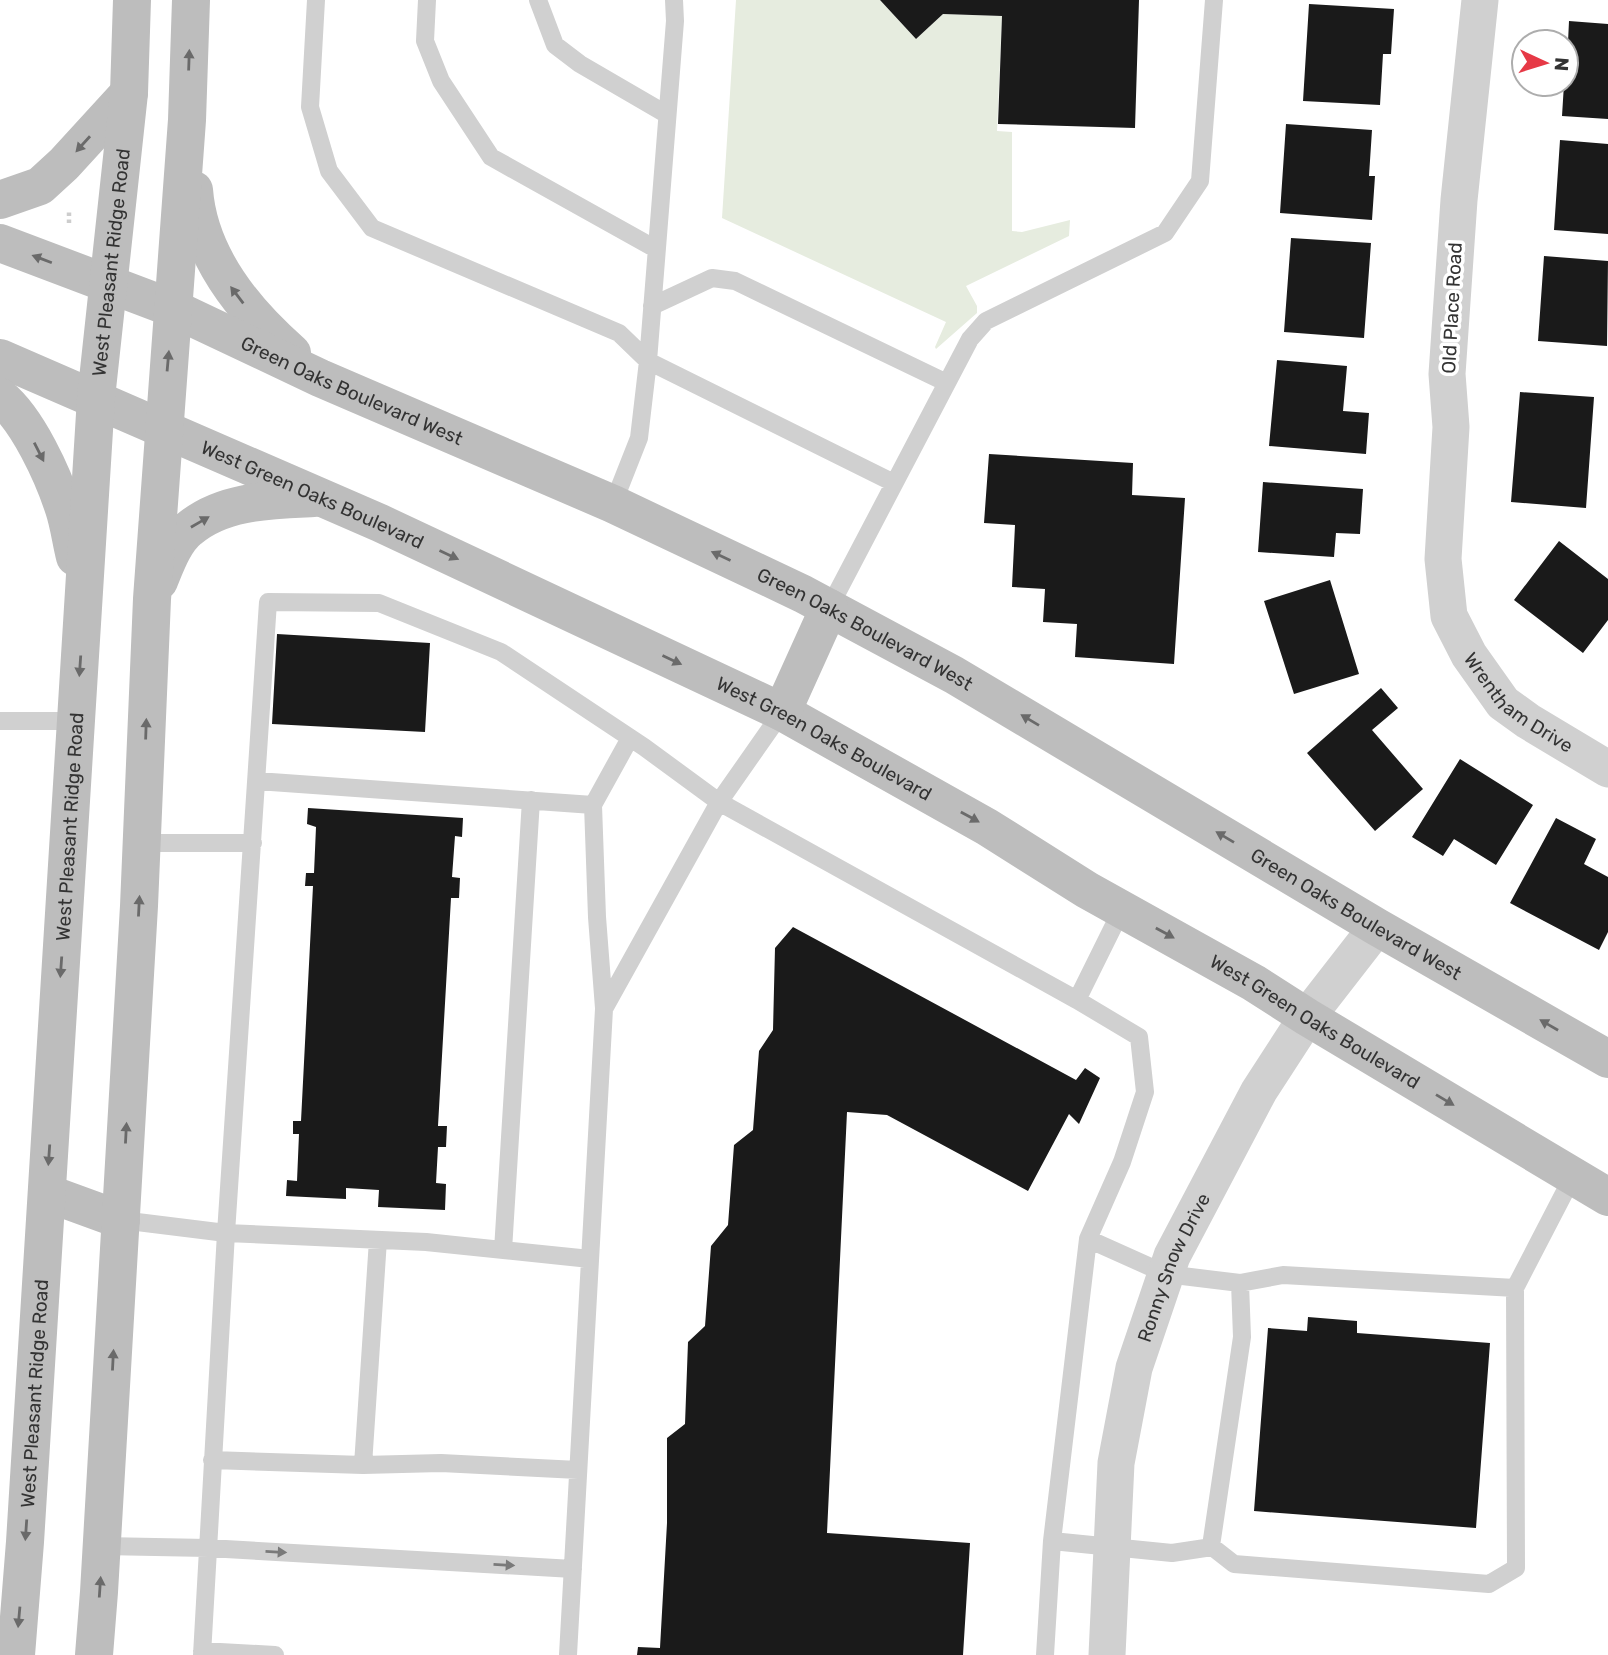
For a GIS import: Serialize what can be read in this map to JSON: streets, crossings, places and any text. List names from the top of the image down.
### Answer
{
  "streets": {
    "main road": ["West Pleasant Ridge Road", "Green Oaks Boulevard West", "West Green Oaks Boulevard"],
    "street": ["Old Place Road", "Wrentham Drive", "Ronny Snow Drive"]
  },
  "crossings": [
    ["West Pleasant Ridge Road", "Green Oaks Boulevard West"],
    ["West Pleasant Ridge Road", "West Green Oaks Boulevard"],
    ["Old Place Road", "Wrentham Drive"],
    ["Green Oaks Boulevard West", "Ronny Snow Drive"],
    ["West Green Oaks Boulevard", "Ronny Snow Drive"]
  ],
  "one_way": ["Green Oaks Boulevard West", "West Green Oaks Boulevard"],
  "north": "right"
}
